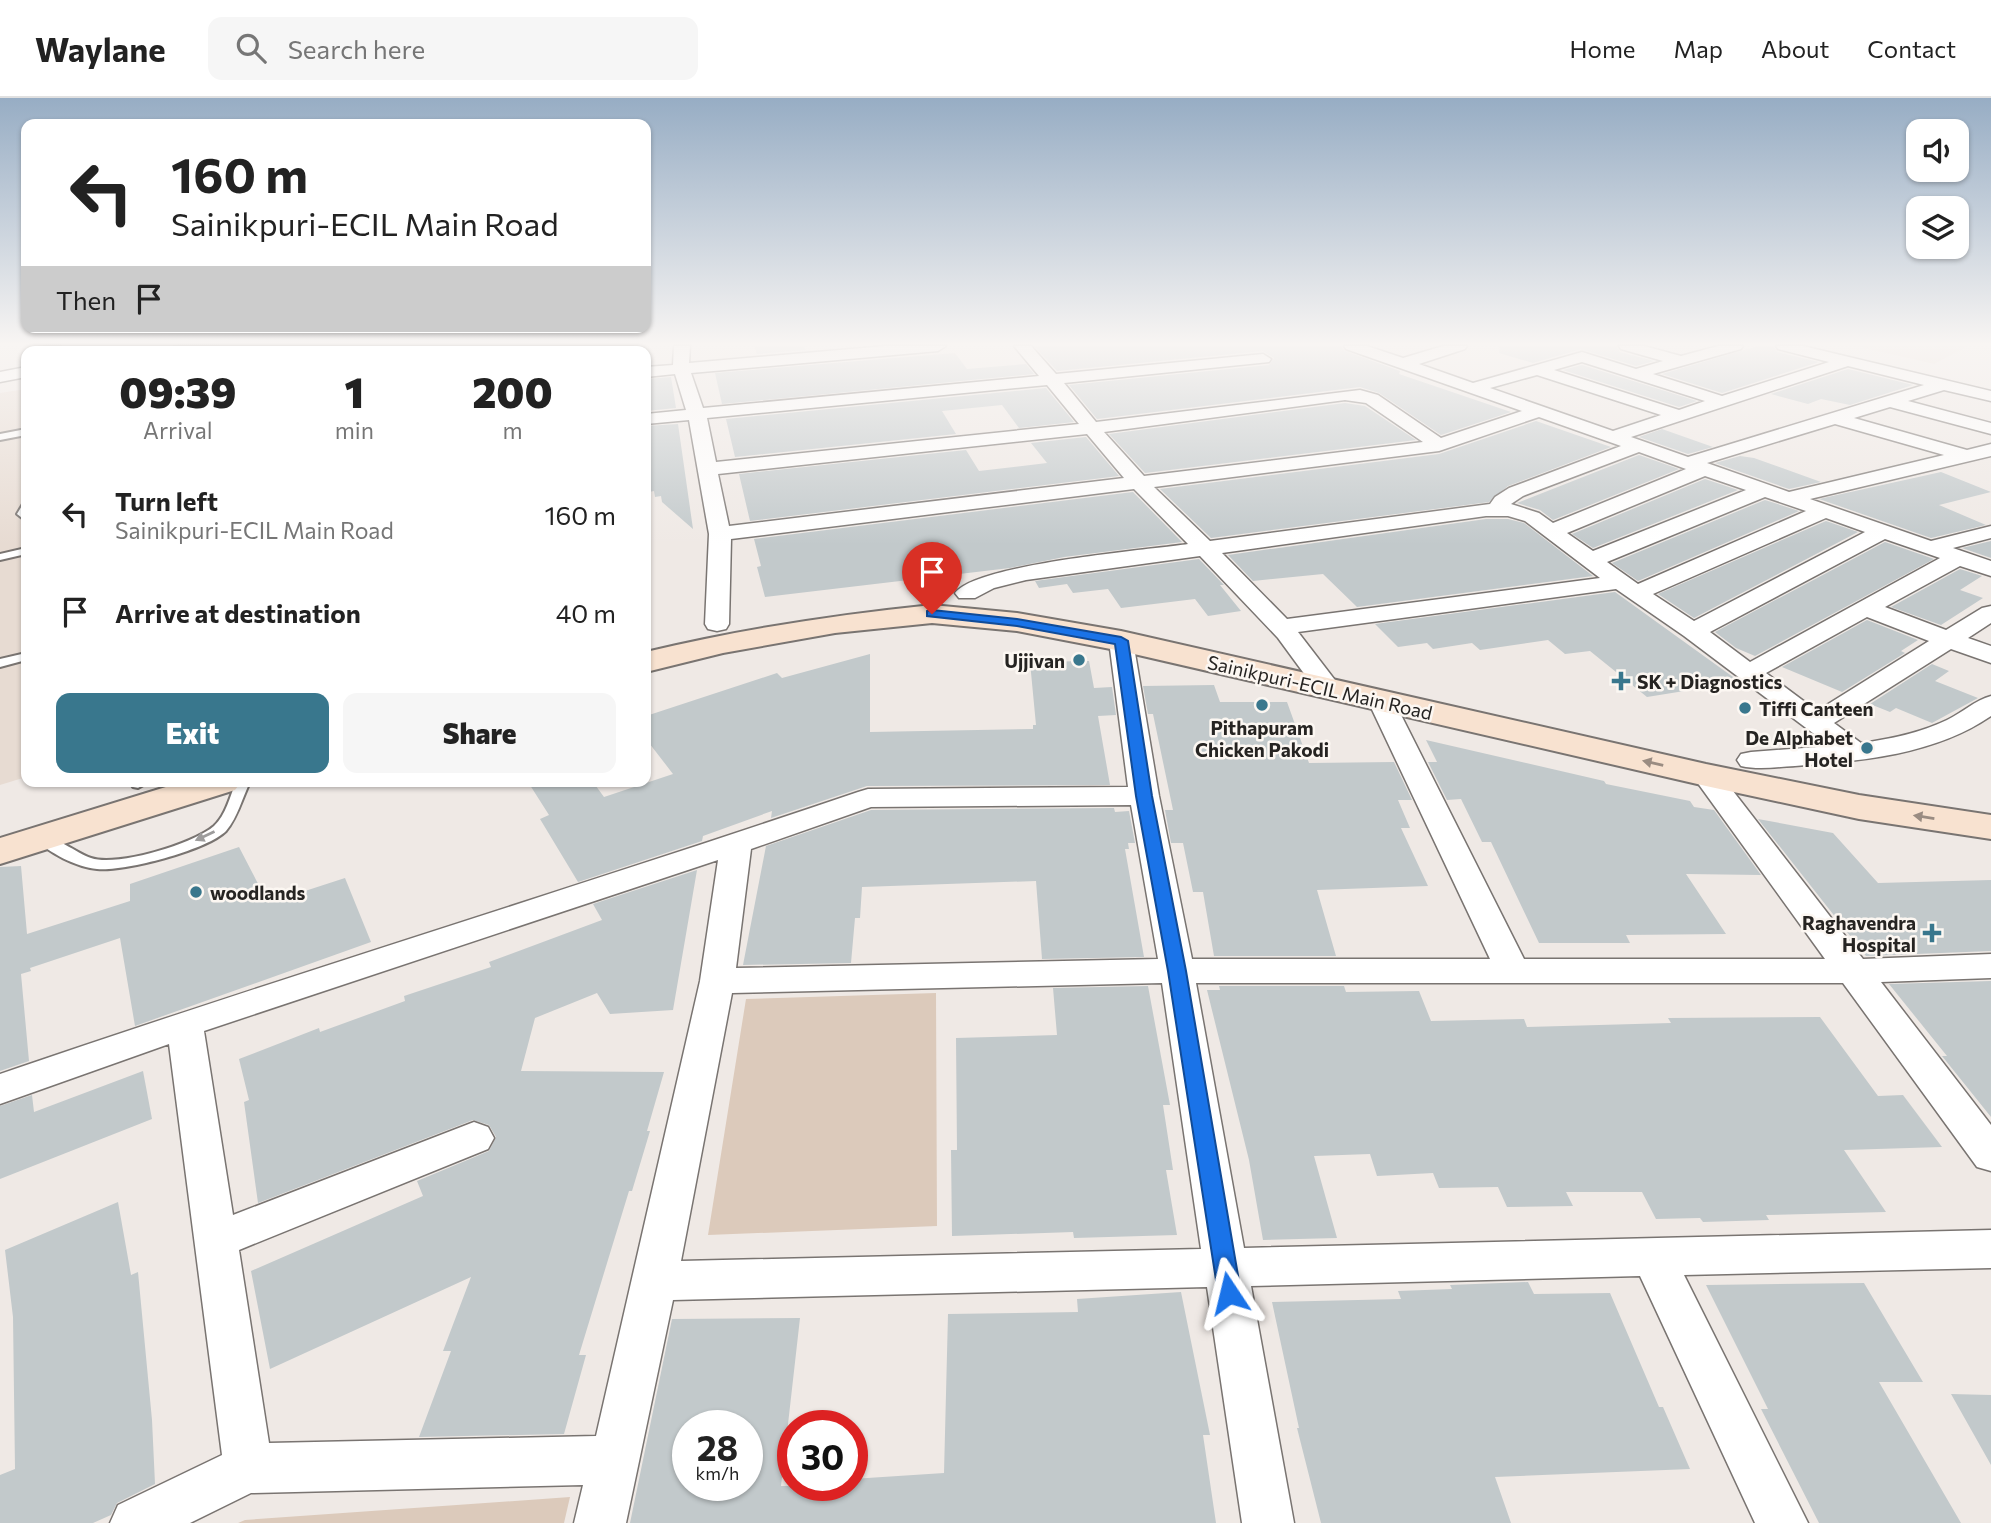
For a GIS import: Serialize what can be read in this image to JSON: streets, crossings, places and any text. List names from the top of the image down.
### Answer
{
  "streets": {
    "main road": ["Sainikpuri-ECIL Main Road"]
  },
  "places": {
    "other": [
      "Ujjivan",
      "Pithapuram Chicken Pakodi",
      "Tiffi Canteen",
      "De Alphabet Hotel",
      "woodlands"
    ],
    "health": ["SK + Diagnostics", "Raghavendra Hospital"]
  },
  "page": {
    "header": "Waylane",
    "search": "Search here",
    "nav": [
      "Home",
      "Map",
      "About",
      "Contact"
    ],
    "turn": ["160 m", "Sainikpuri-ECIL Main Road"],
    "then": "Then",
    "eta": [
      "09:39",
      "Arrival",
      "1",
      "min",
      "200",
      "m"
    ],
    "list": [
      {
        "name": "Turn left",
        "note": "Sainikpuri-ECIL Main Road",
        "value": "160 m"
      },
      {
        "name": "Arrive at destination",
        "value": "40 m"
      }
    ],
    "buttons": ["Exit", "Share"],
    "speed": "28 km/h",
    "limit": "30"
  }
}
